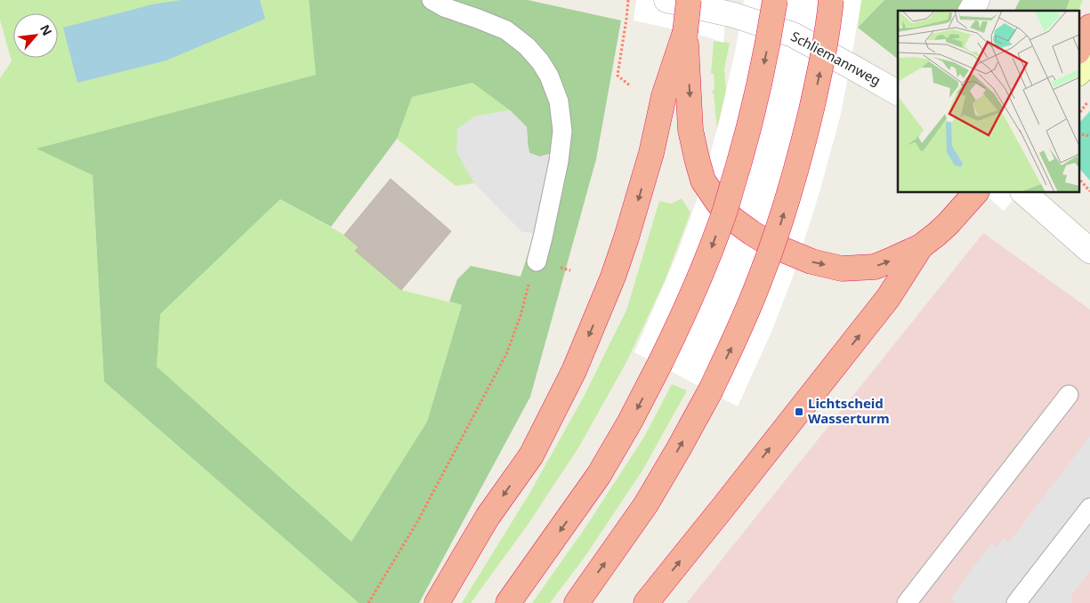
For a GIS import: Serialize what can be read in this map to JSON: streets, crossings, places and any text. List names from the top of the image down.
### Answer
{
  "streets": {
    "street": ["Schliemannweg"]
  },
  "places": {
    "transit": ["Lichtscheid Wasserturm"]
  },
  "north": "top right"
}
